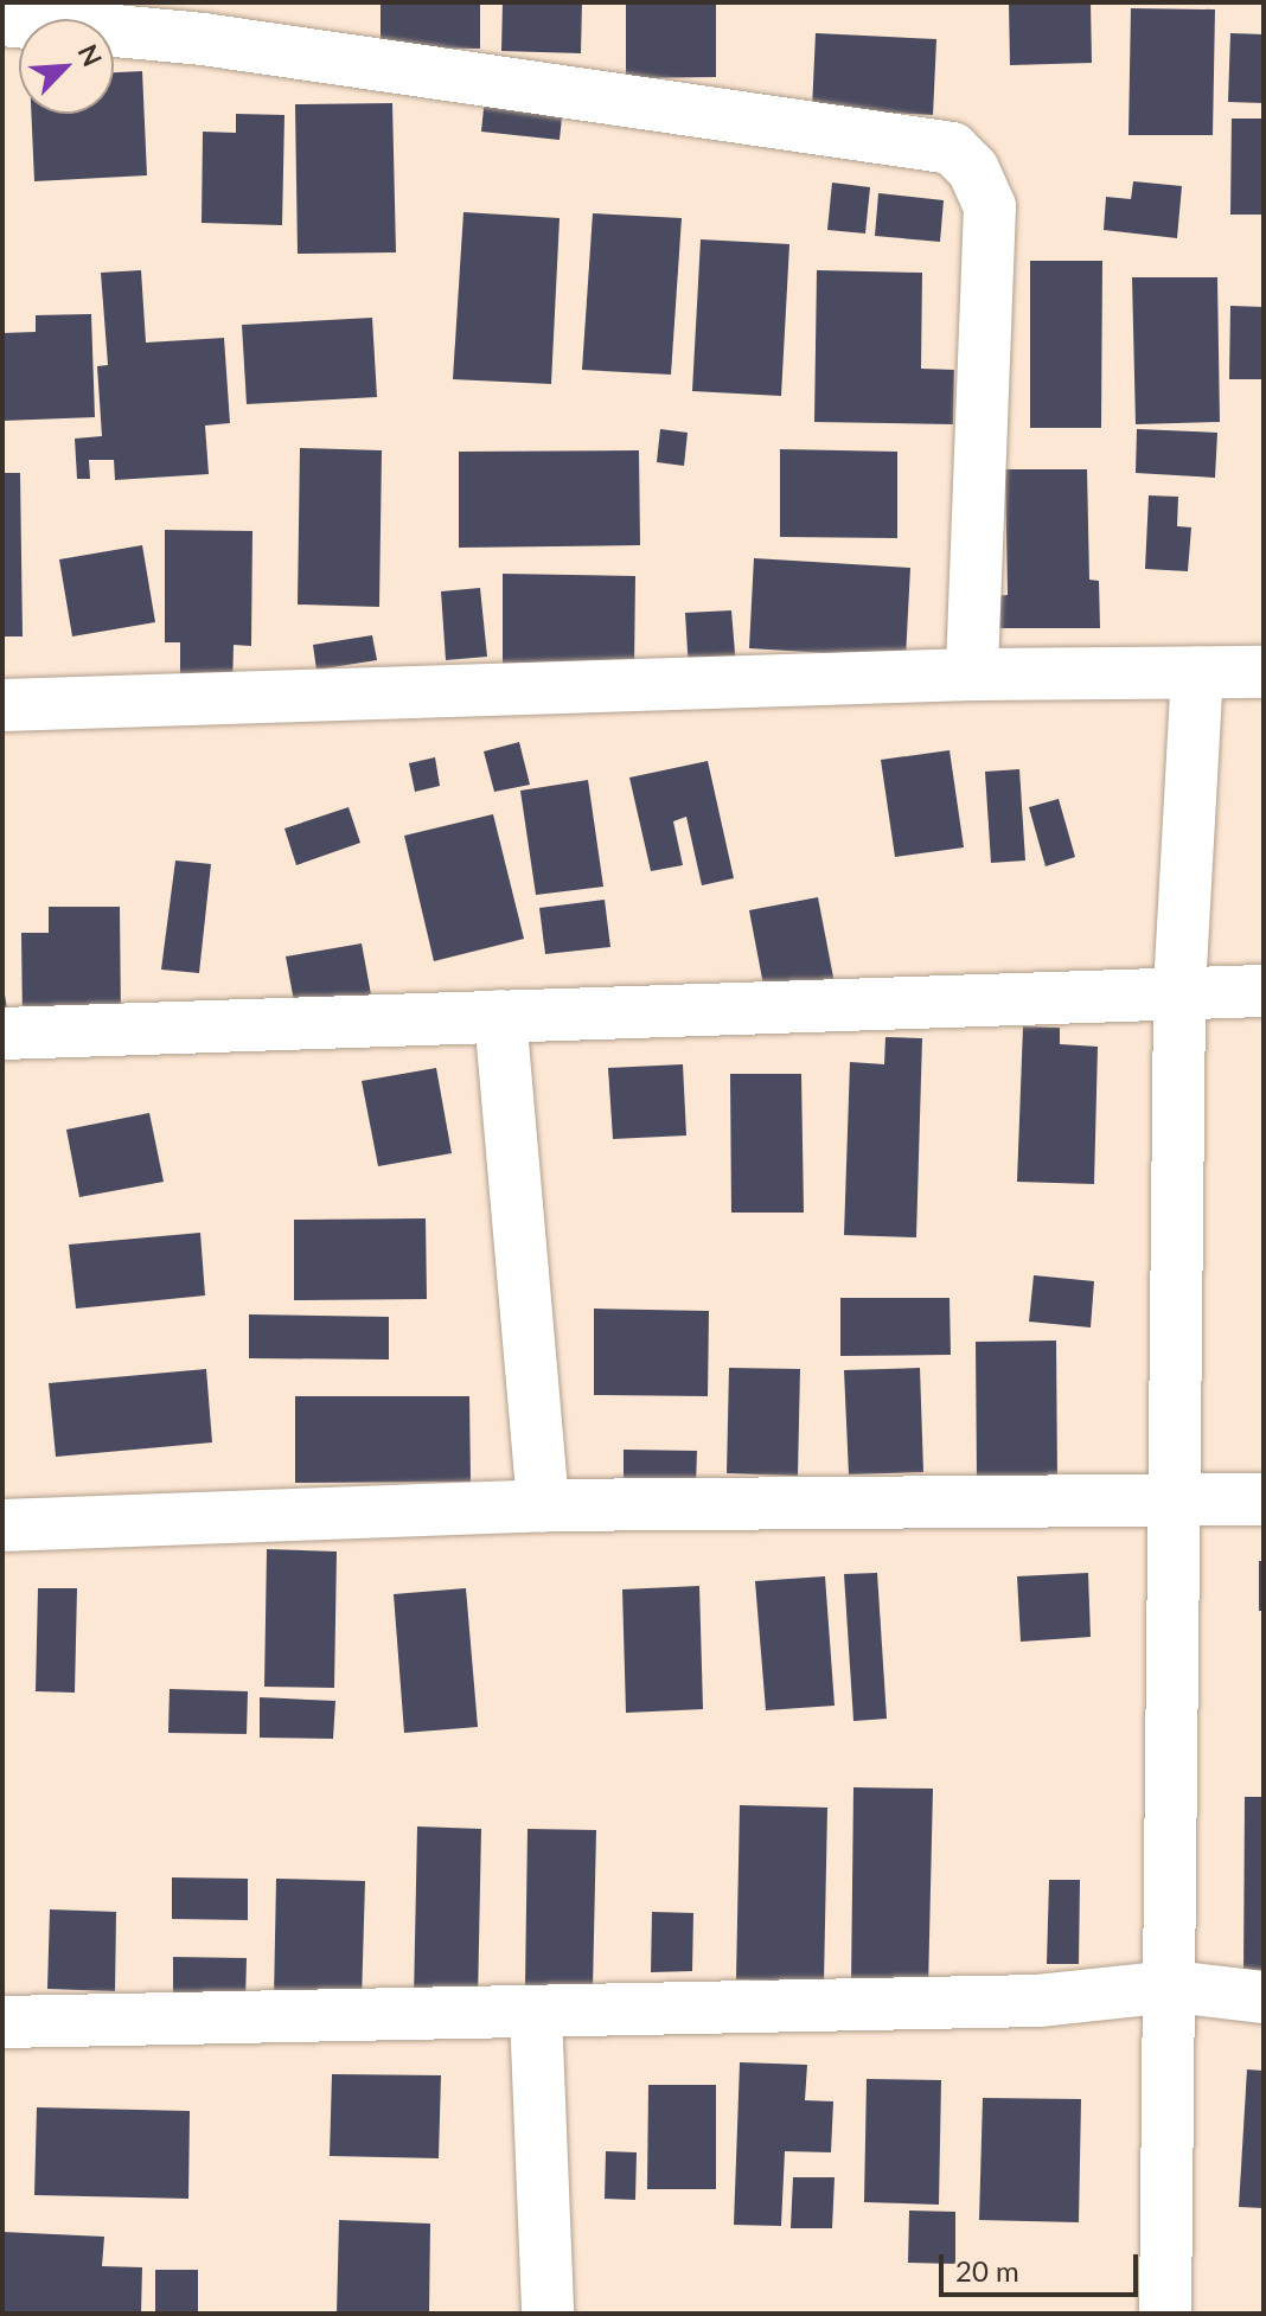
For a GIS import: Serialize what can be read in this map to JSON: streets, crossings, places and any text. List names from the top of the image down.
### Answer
{
  "scale_bar": "20 m",
  "north": "top right"
}
